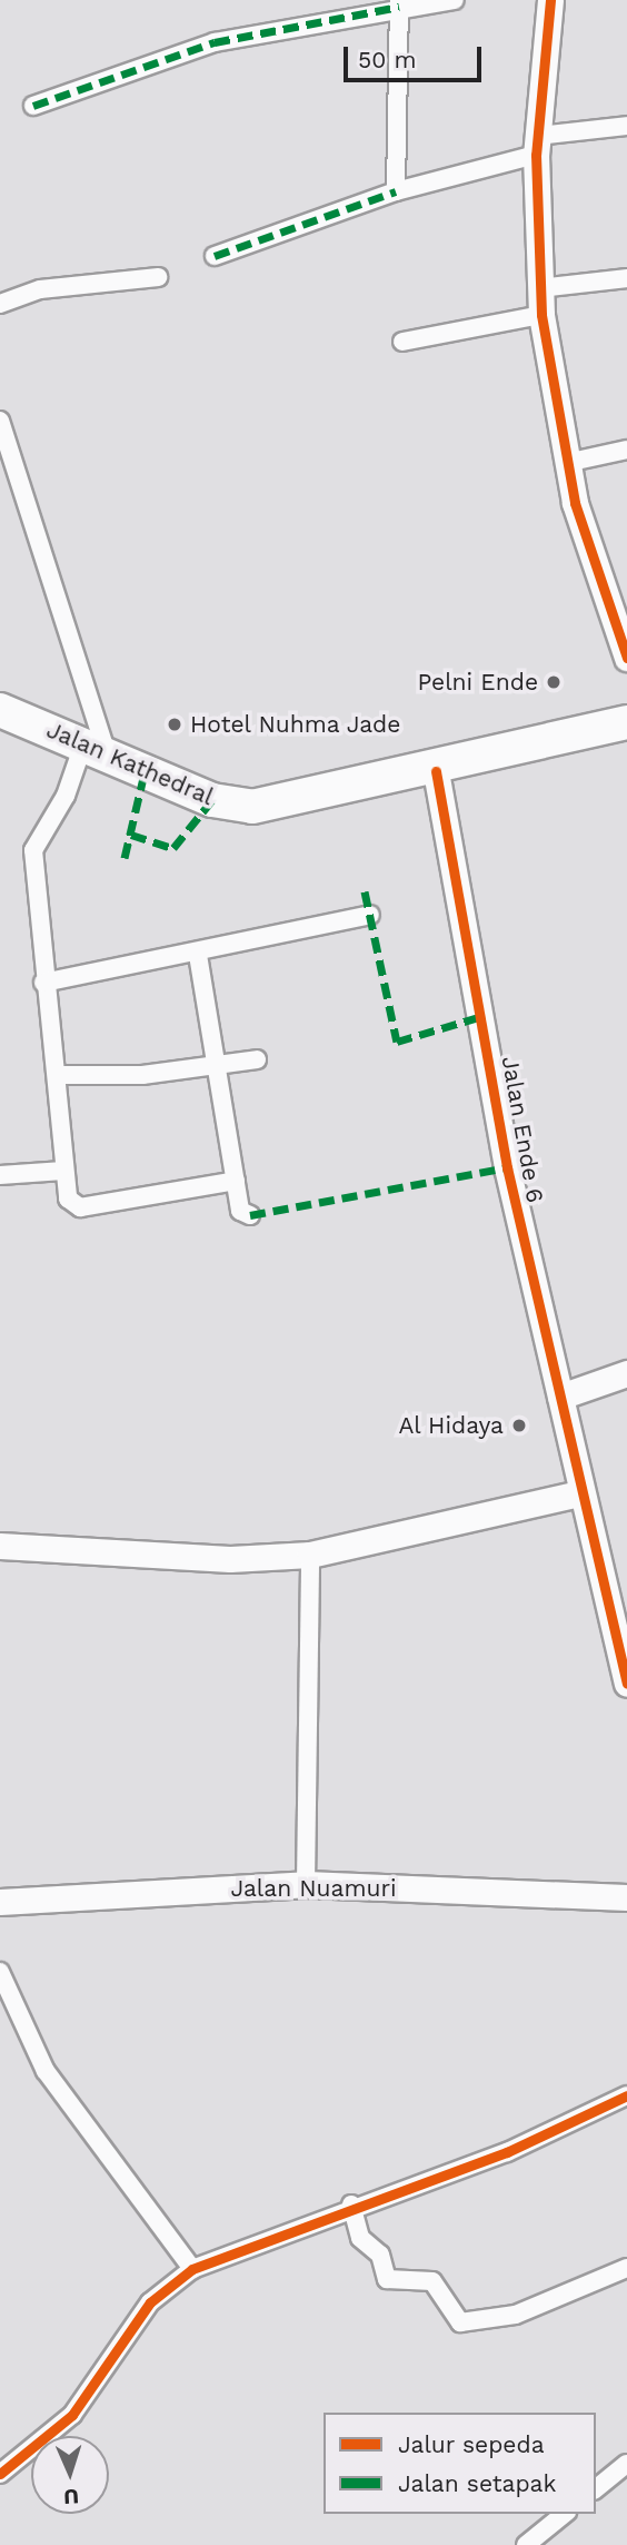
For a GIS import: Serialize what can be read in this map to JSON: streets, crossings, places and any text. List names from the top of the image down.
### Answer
{
  "streets": {
    "highway": ["Jalan Kathedral"],
    "street": ["Jalan Ende 6", "Jalan Nuamuri"]
  },
  "crossings": [
    ["Jalan Kathedral", "Jalan Ende 6"]
  ],
  "places": ["Pelni Ende", "Hotel Nuhma Jade", "Al Hidaya"],
  "legend": ["Jalur sepeda", "Jalan setapak"],
  "scale_bar": "50 m",
  "north": "bottom"
}
